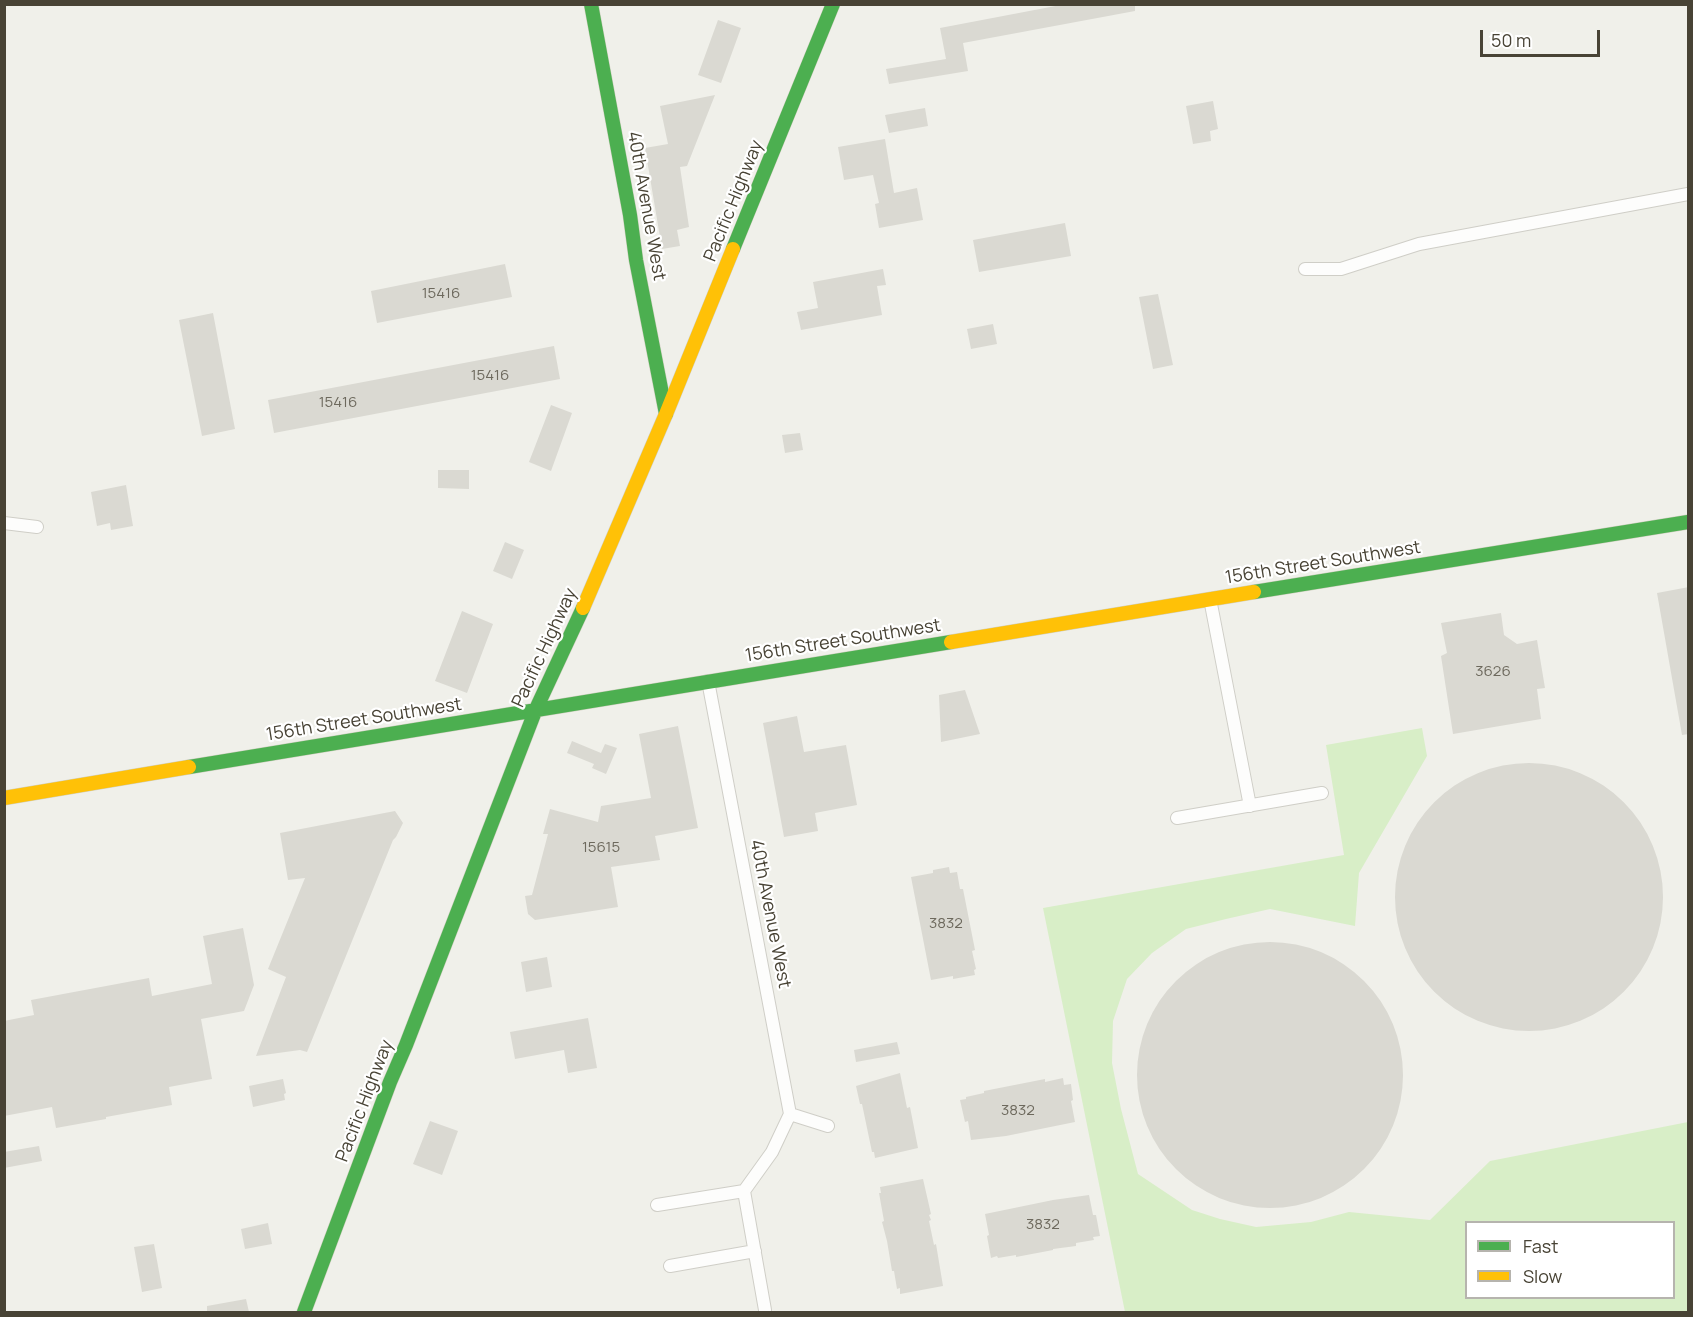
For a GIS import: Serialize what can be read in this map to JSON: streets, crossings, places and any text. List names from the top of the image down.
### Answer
{
  "streets": {
    "main road": ["Pacific Highway", "40th Avenue West", "156th Street Southwest"]
  },
  "crossings": [
    ["Pacific Highway", "40th Avenue West"],
    ["Pacific Highway", "156th Street Southwest"],
    ["40th Avenue West", "156th Street Southwest"]
  ],
  "house_numbers": [
    "15416",
    "15416",
    "15416",
    "3626",
    "15615",
    "3832",
    "3832",
    "3832"
  ],
  "legend": ["Fast", "Slow"],
  "scale_bar": "50 m"
}
